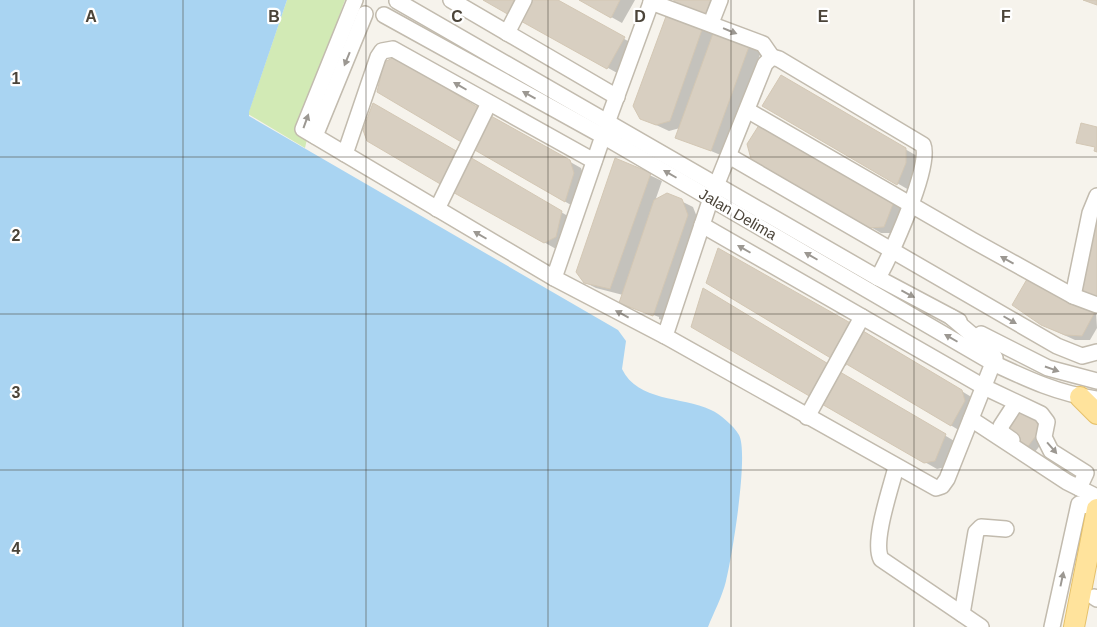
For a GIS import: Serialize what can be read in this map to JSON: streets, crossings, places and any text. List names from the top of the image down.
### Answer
{
  "streets": {
    "street": ["Jalan Delima"]
  },
  "grid": {
    "columns": [
      "A",
      "B",
      "C",
      "D",
      "E",
      "F"
    ],
    "rows": [
      "1",
      "2",
      "3",
      "4"
    ]
  }
}
